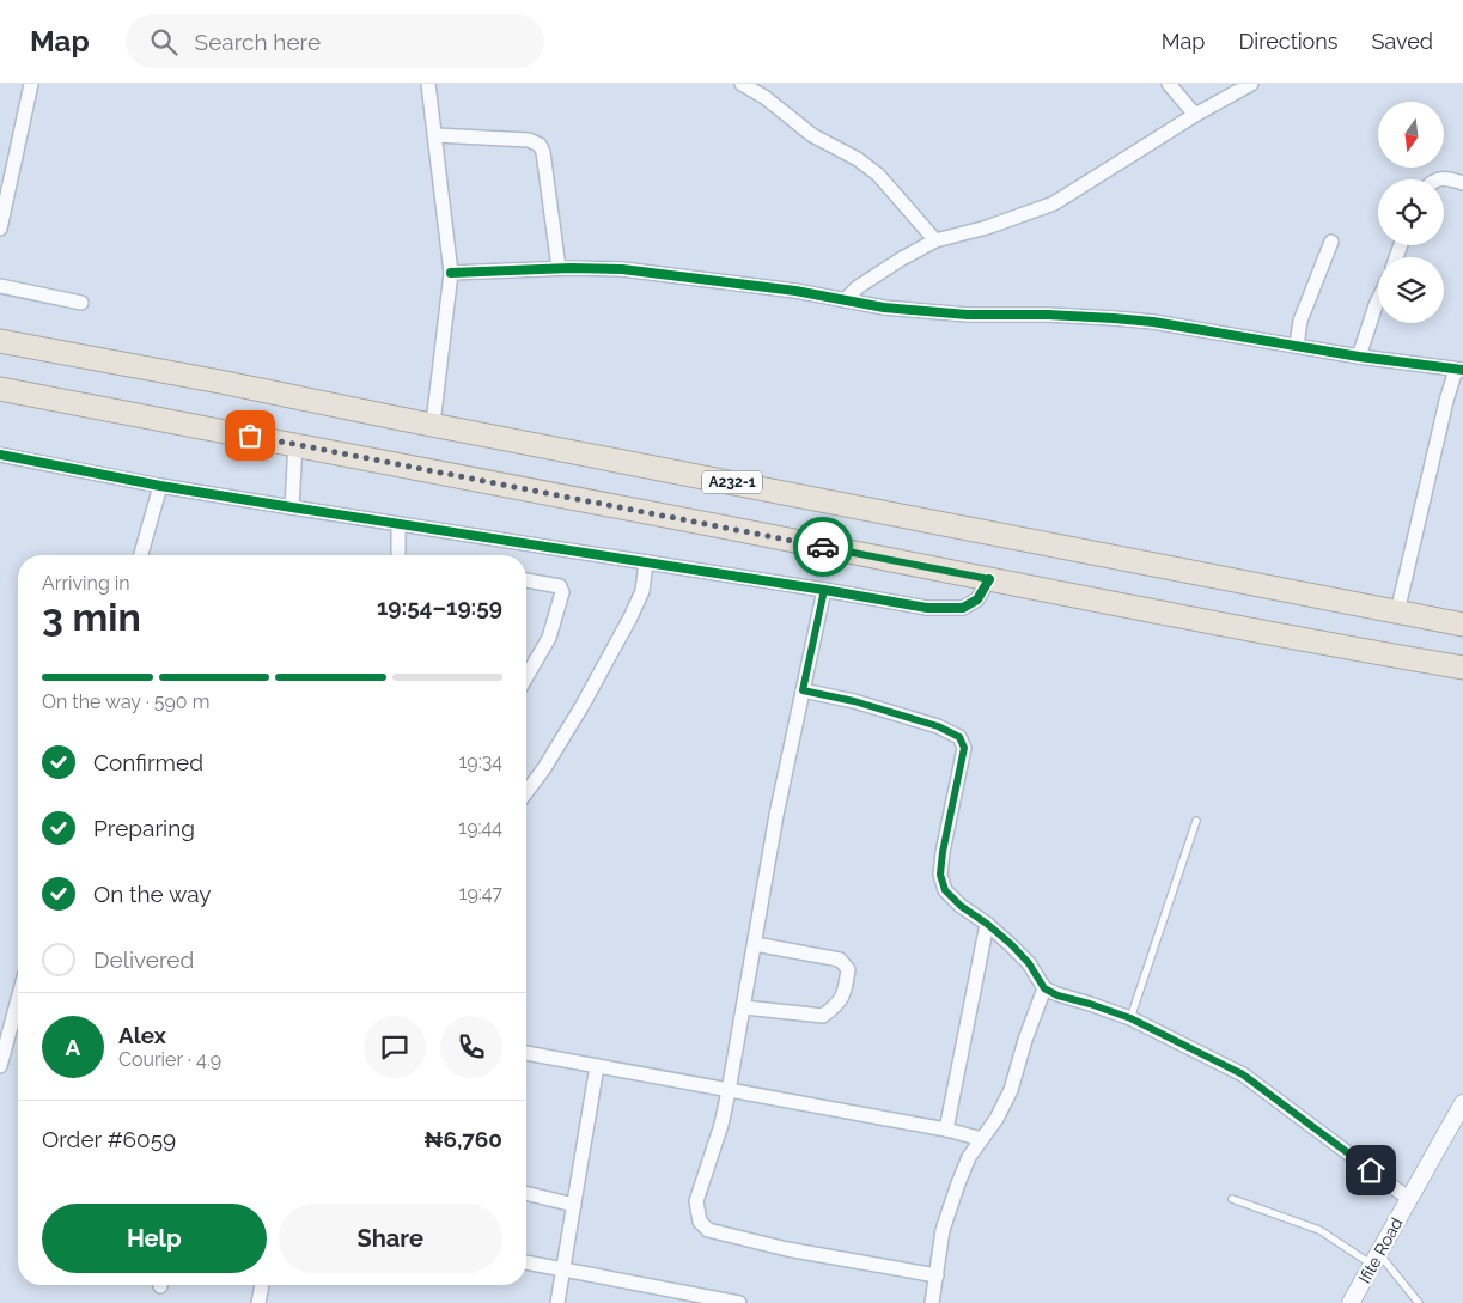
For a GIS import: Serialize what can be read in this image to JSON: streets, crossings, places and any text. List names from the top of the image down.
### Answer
{
  "streets": {
    "highway": ["A232-1"],
    "street": ["Ifite Road"]
  },
  "north": "bottom",
  "page": {
    "header": "Map",
    "search": "Search here",
    "nav": ["Map", "Directions", "Saved"],
    "heading": ["3 min", "Arriving in", "19:54–19:59"],
    "panel": [
      "Alex",
      "Courier · 4.9",
      "Order #6059",
      "₦6,760"
    ],
    "bar": "On the way · 590 m",
    "list": [
      ["Confirmed", "19:34"],
      ["Preparing", "19:44"],
      ["On the way", "19:47"],
      "Delivered"
    ],
    "round": "A",
    "buttons": ["Help", "Share"]
  }
}
